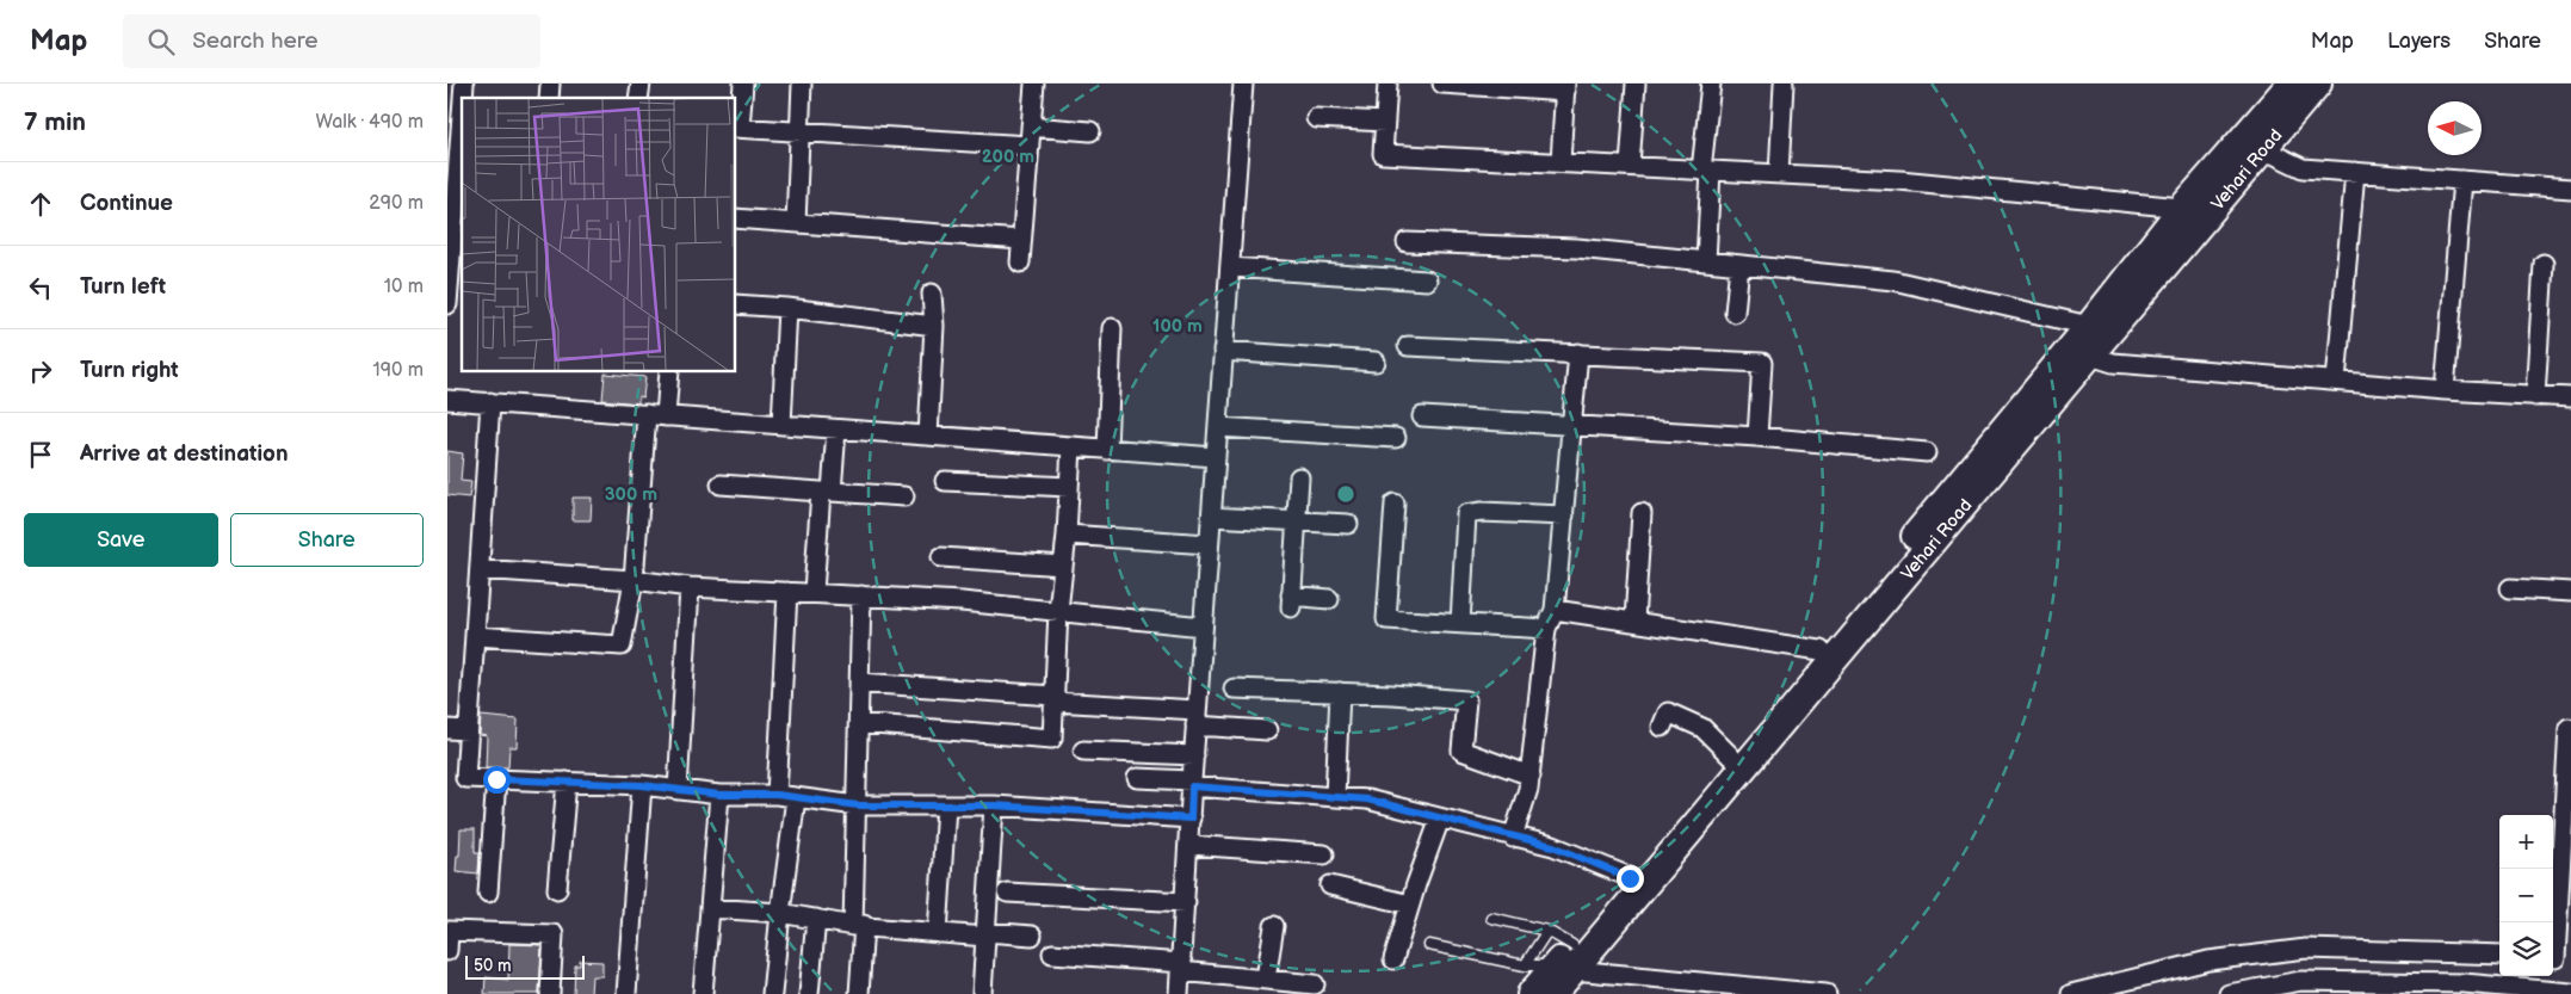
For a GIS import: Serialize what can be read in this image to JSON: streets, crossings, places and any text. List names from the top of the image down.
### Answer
{
  "streets": {
    "main road": ["Vehari Road"]
  },
  "scale_bar": "50 m",
  "north": "left",
  "page": {
    "header": "Map",
    "search": "Search here",
    "nav": ["Map", "Layers", "Share"],
    "heading": ["7 min", "Walk · 490 m"],
    "list": [
      ["Continue", "290 m"],
      ["Turn left", "10 m"],
      ["Turn right", "190 m"],
      "Arrive at destination"
    ],
    "buttons": ["Save", "Share"],
    "map_buttons": ["+", "−"],
    "scale": "50 m"
  },
  "rings": ["200 m", "100 m", "300 m"]
}
